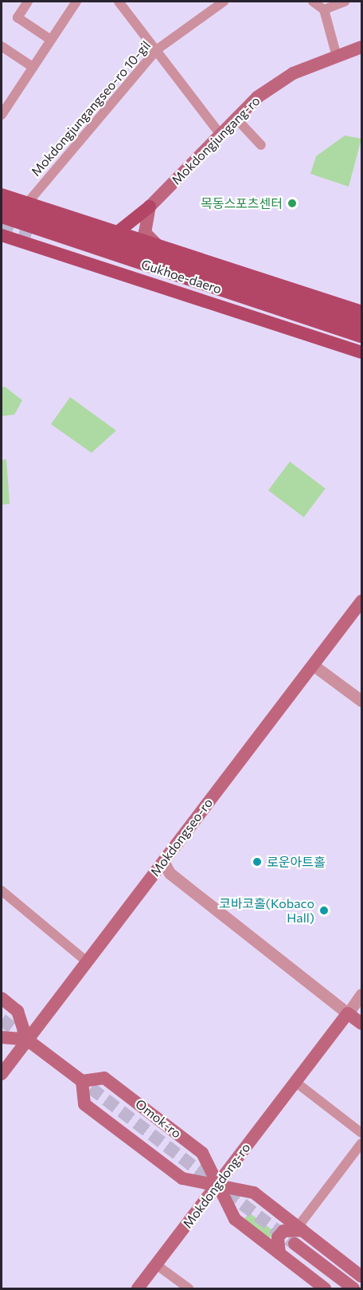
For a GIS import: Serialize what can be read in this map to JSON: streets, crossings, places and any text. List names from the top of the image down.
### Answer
{
  "streets": {
    "main road": [
      "Mokdongjungang-ro",
      "Gukhoe-daero",
      "Mokdongseo-ro",
      "Omok-ro",
      "Mokdongdong-ro"
    ],
    "street": ["Mokdongjungangseo-ro 10-gil"]
  },
  "crossings": [
    ["Omok-ro", "Mokdongdong-ro"]
  ],
  "places": ["목동스포츠센터", "로운아트홀", "코바코홀(Kobaco Hall)"]
}
